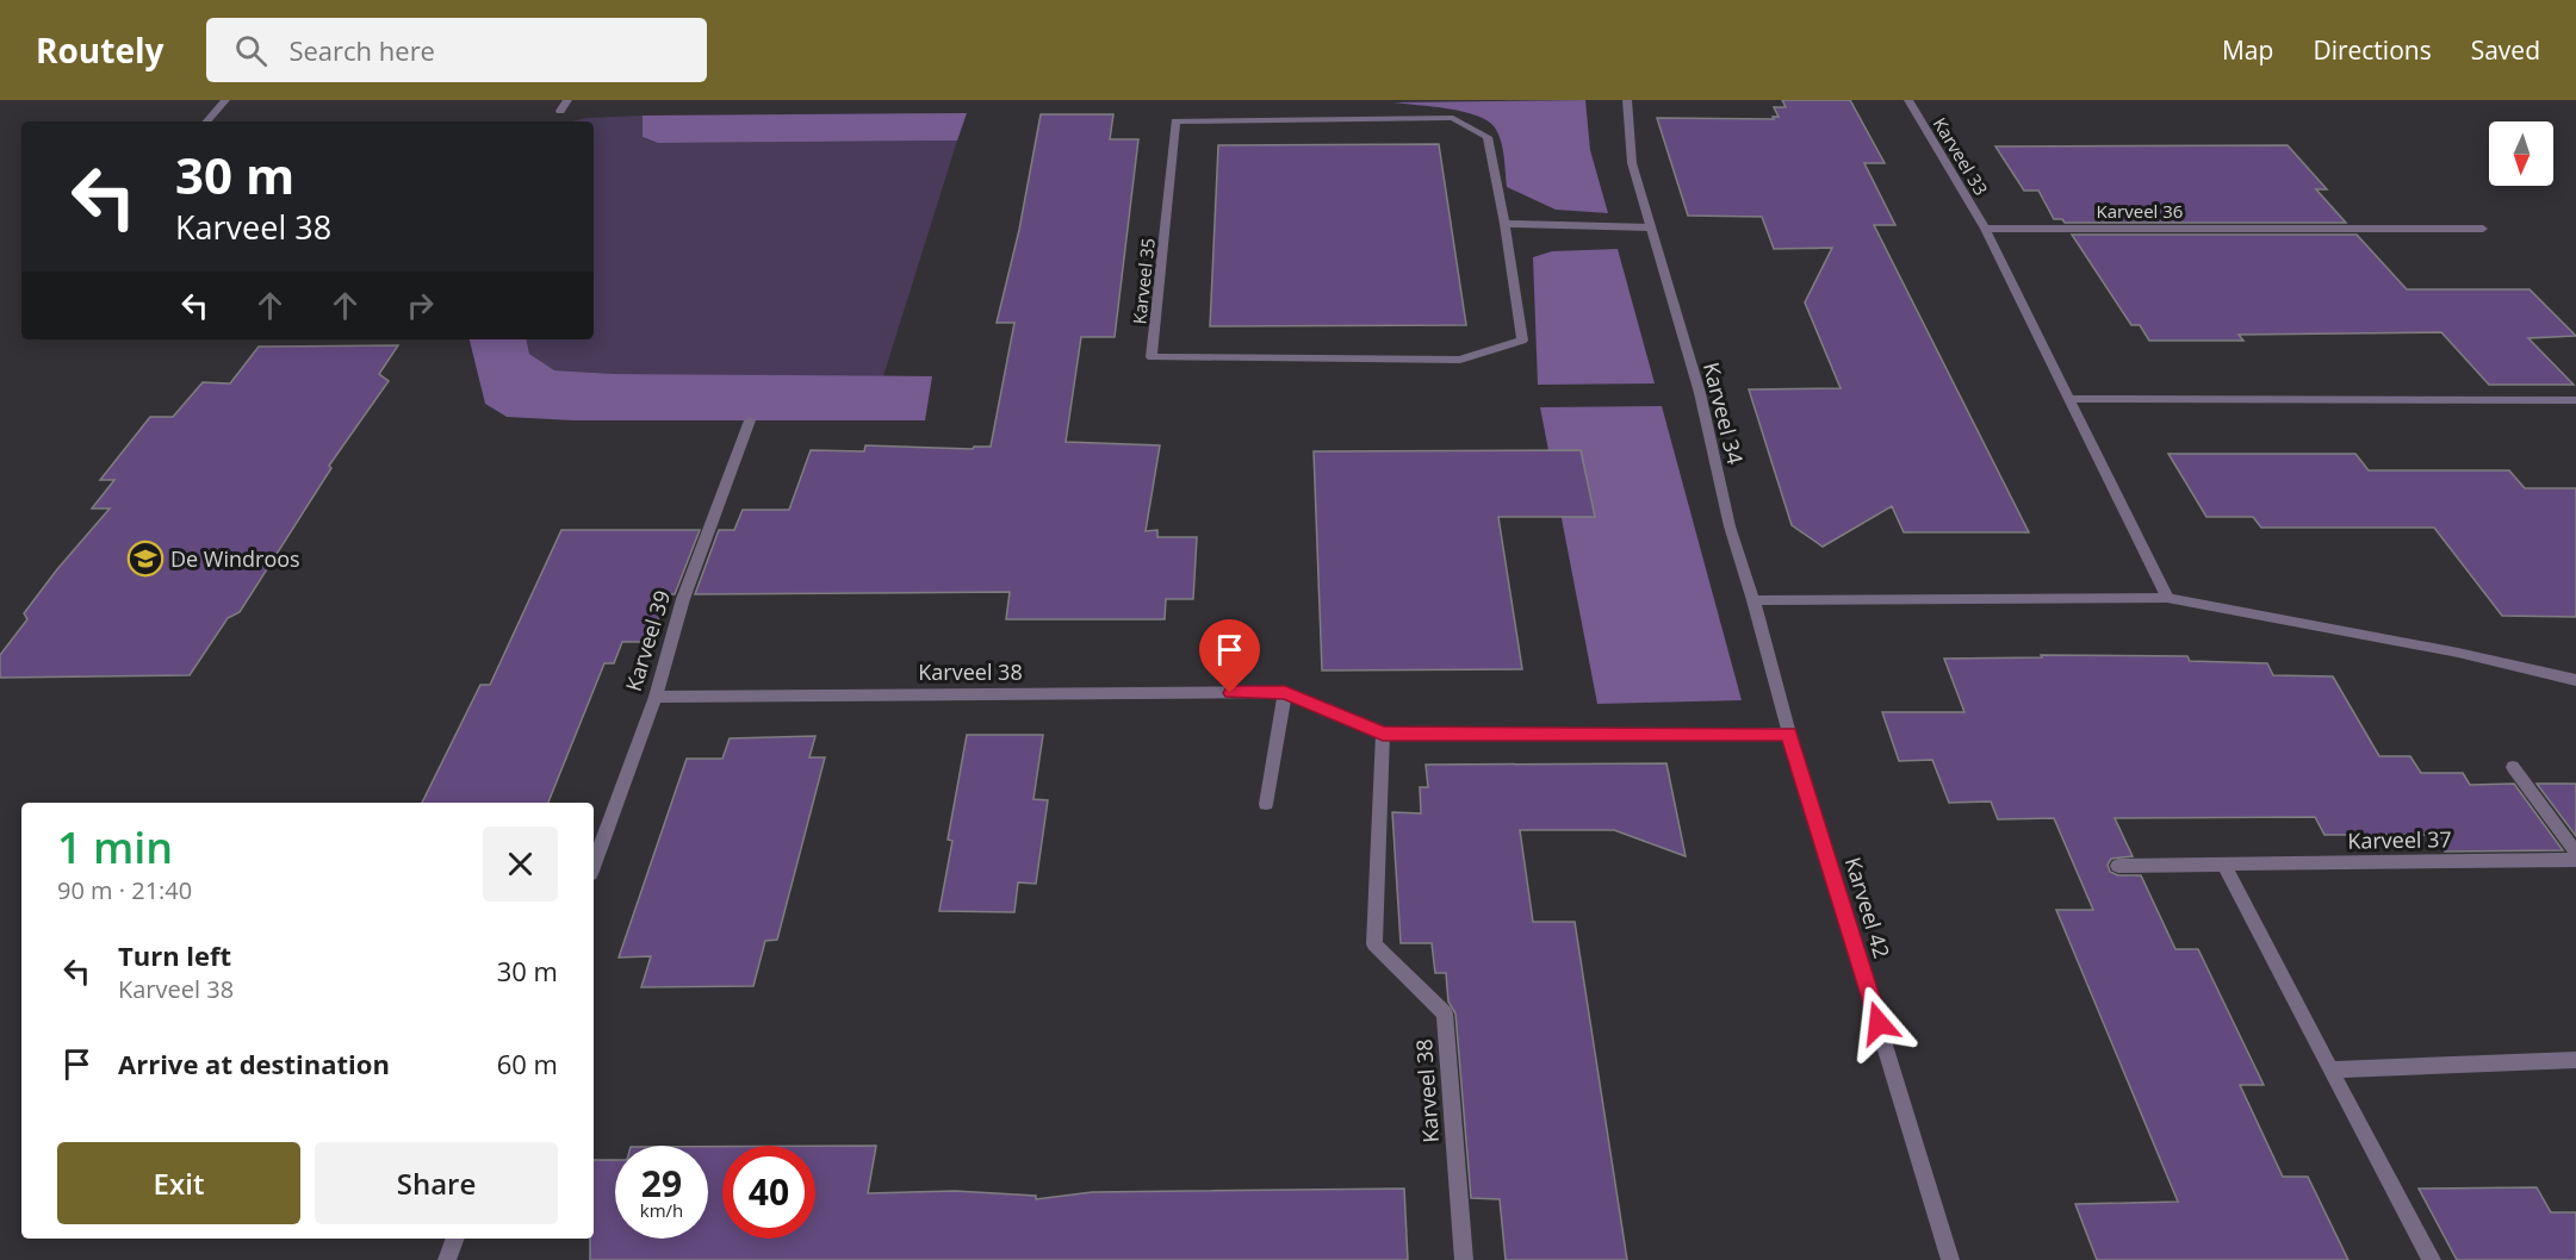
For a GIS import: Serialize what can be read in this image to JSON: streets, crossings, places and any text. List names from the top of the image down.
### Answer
{
  "streets": {
    "street": [
      "Karveel 33",
      "Karveel 36",
      "Karveel 35",
      "Karveel 34",
      "Karveel 39",
      "Karveel 38",
      "Karveel 37",
      "Karveel 42"
    ]
  },
  "crossings": [
    ["Karveel 33", "Karveel 36"],
    ["Karveel 34", "Karveel 38"],
    ["Karveel 34", "Karveel 42"],
    ["Karveel 39", "Karveel 38"],
    ["Karveel 38", "Karveel 42"]
  ],
  "places": {
    "school or university": ["De Windroos"]
  },
  "north": "bottom",
  "page": {
    "header": "Routely",
    "search": "Search here",
    "nav": ["Map", "Directions", "Saved"],
    "turn": ["30 m", "Karveel 38"],
    "heading": ["1 min", "90 m · 21:40"],
    "list": [
      {
        "name": "Turn left",
        "note": "Karveel 38",
        "value": "30 m"
      },
      {
        "name": "Arrive at destination",
        "value": "60 m"
      }
    ],
    "buttons": ["Exit", "Share"],
    "speed": "29 km/h",
    "limit": "40"
  }
}
